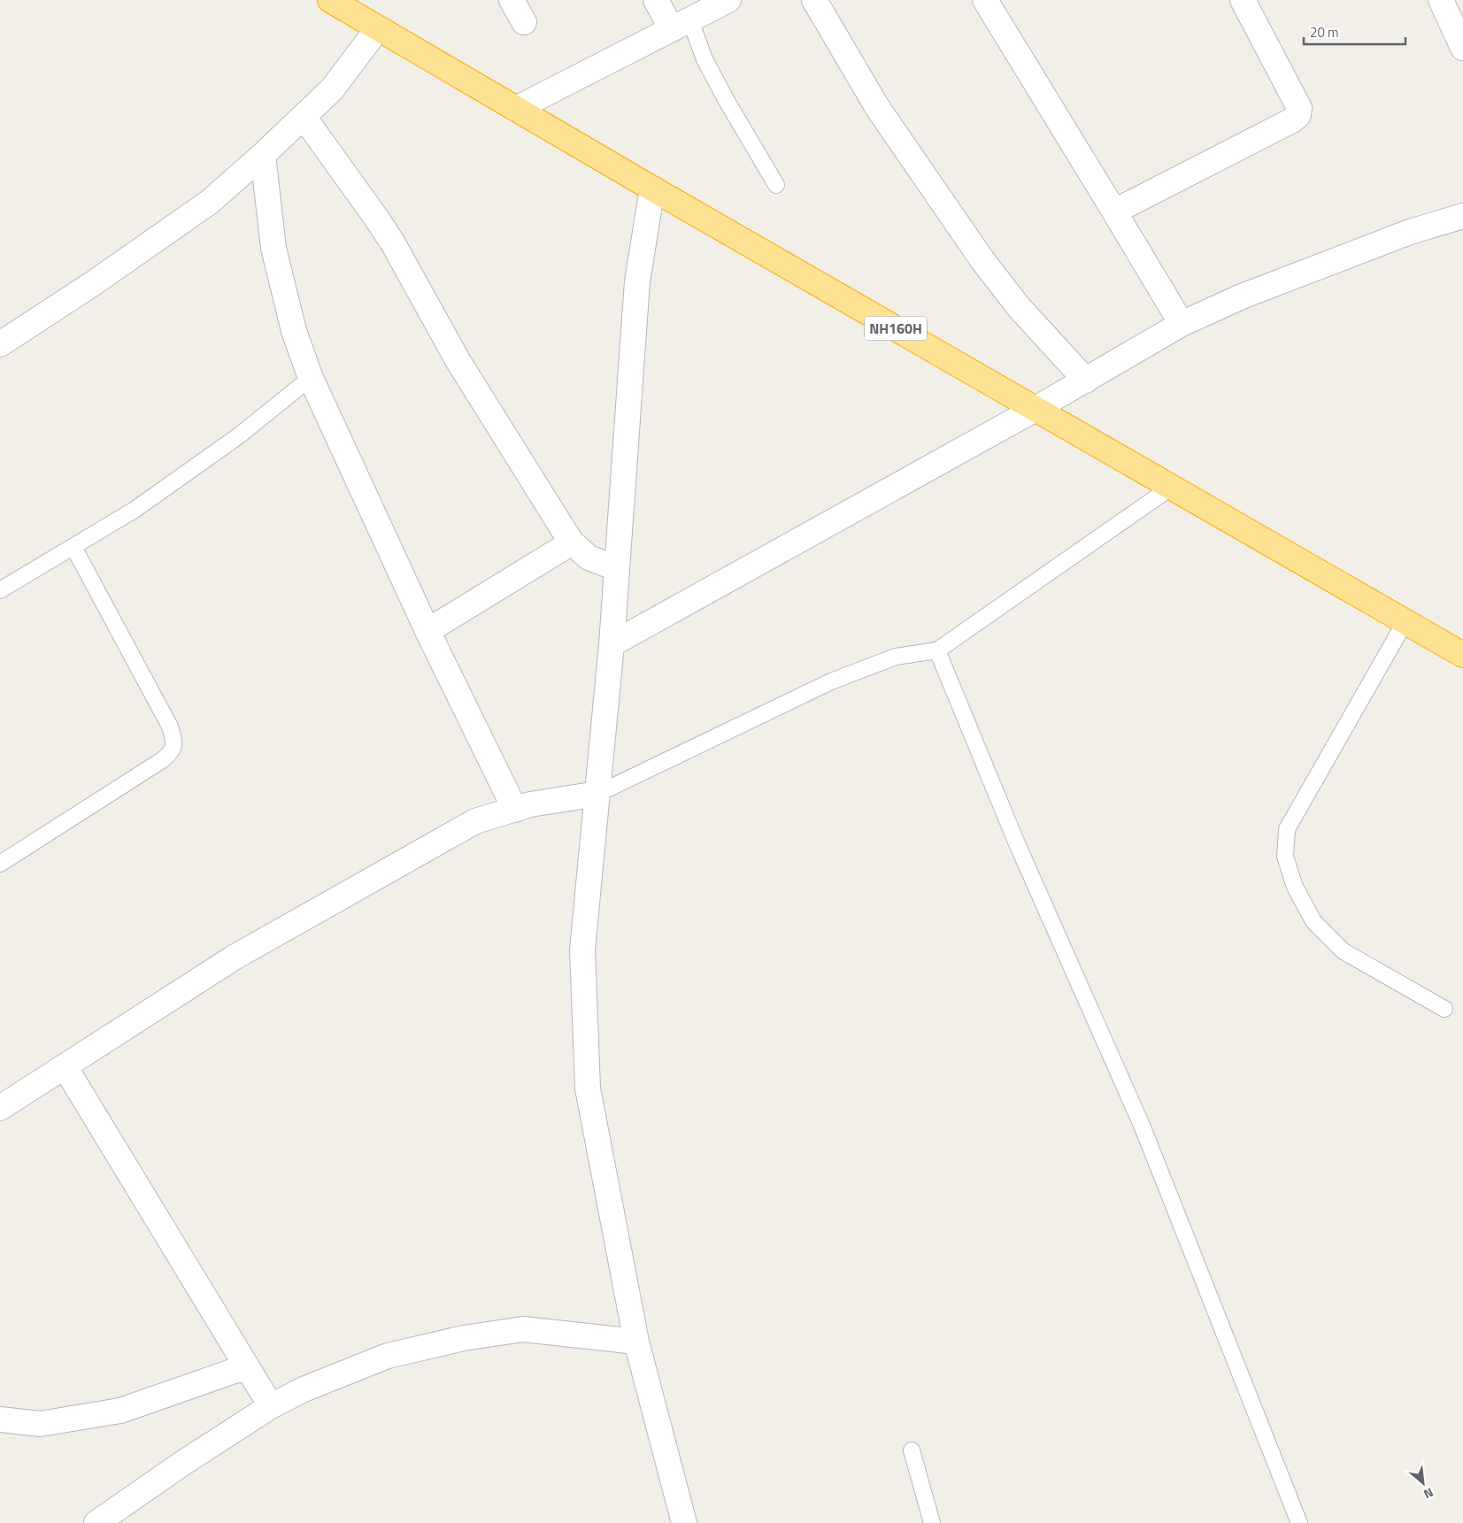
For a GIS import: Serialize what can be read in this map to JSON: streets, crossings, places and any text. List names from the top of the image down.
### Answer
{
  "streets": {
    "highway": ["NH160H"]
  },
  "scale_bar": "20 m",
  "north": "bottom right"
}
